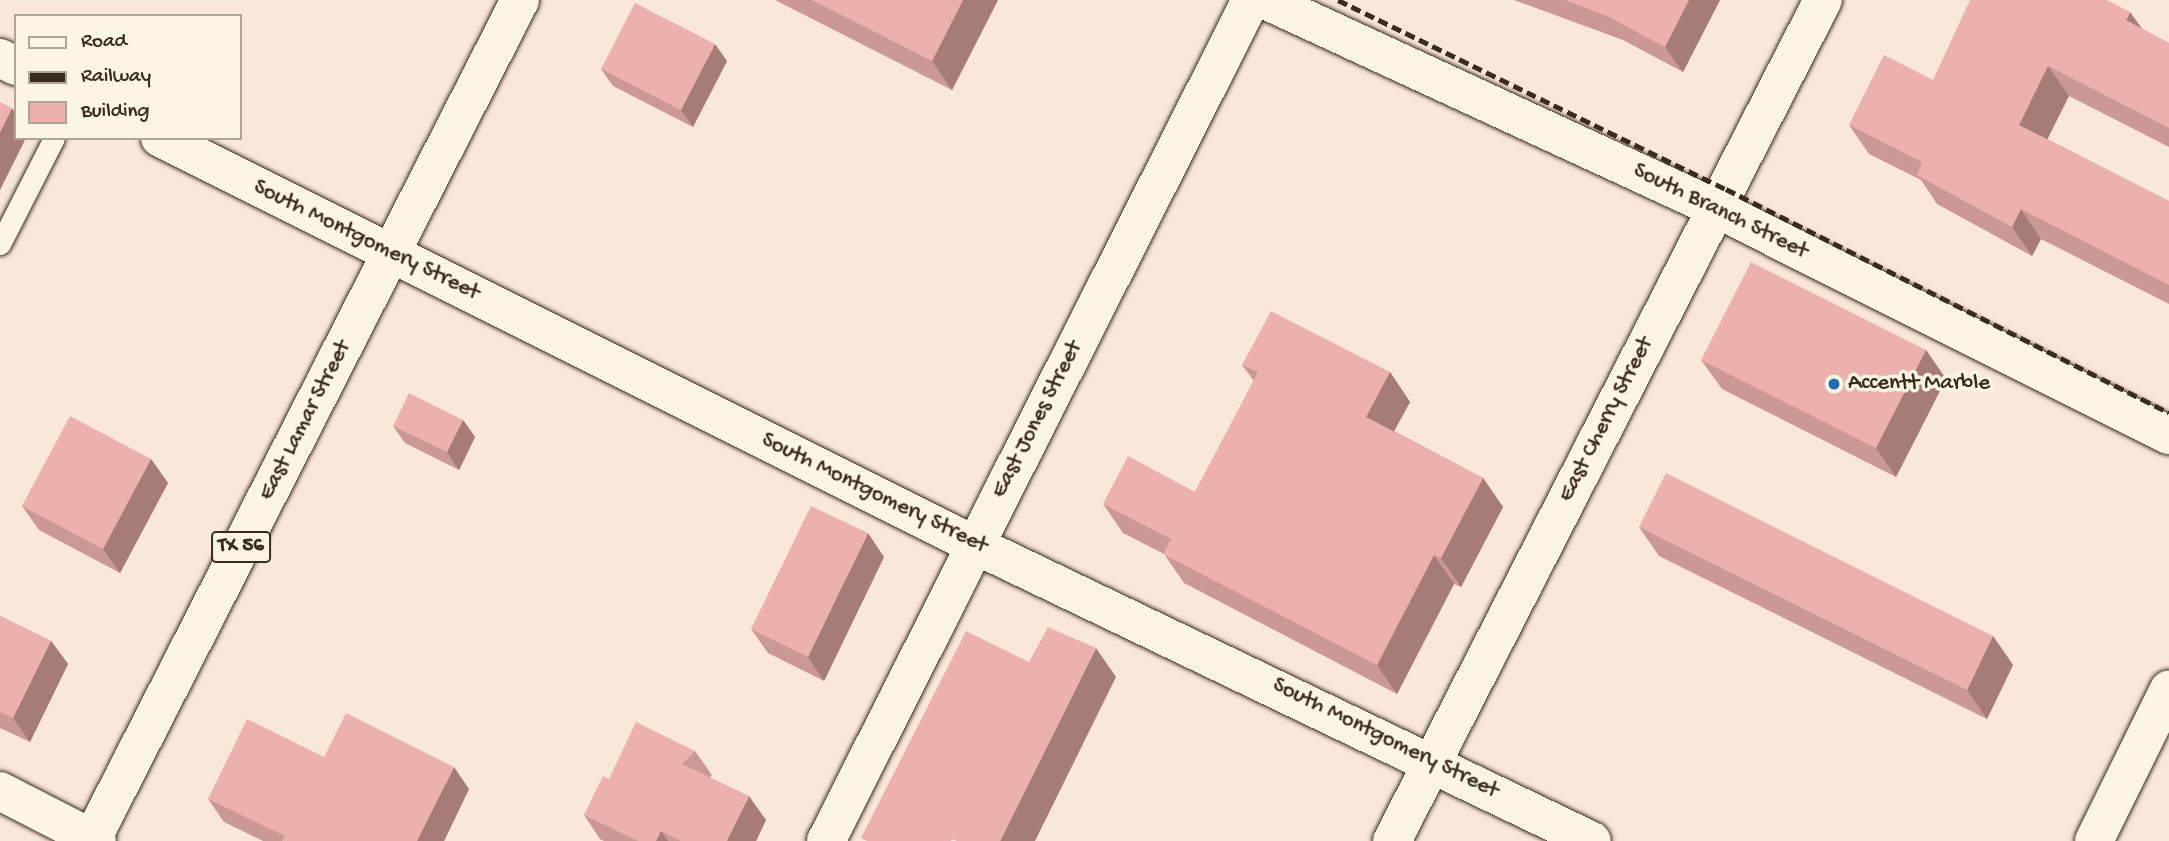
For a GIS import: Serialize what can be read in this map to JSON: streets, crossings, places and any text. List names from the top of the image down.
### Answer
{
  "streets": {
    "street": [
      "South Branch Street",
      "South Montgomery Street",
      "East Jones Street",
      "East Cherry Street",
      "East Lamar Street",
      "TX 56"
    ]
  },
  "crossings": [
    ["South Branch Street", "East Cherry Street"],
    ["South Montgomery Street", "East Jones Street"],
    ["South Montgomery Street", "East Cherry Street"],
    ["South Montgomery Street", "East Lamar Street"]
  ],
  "places": ["Accentt Marble"],
  "legend": ["Road", "Railway", "Building"]
}
